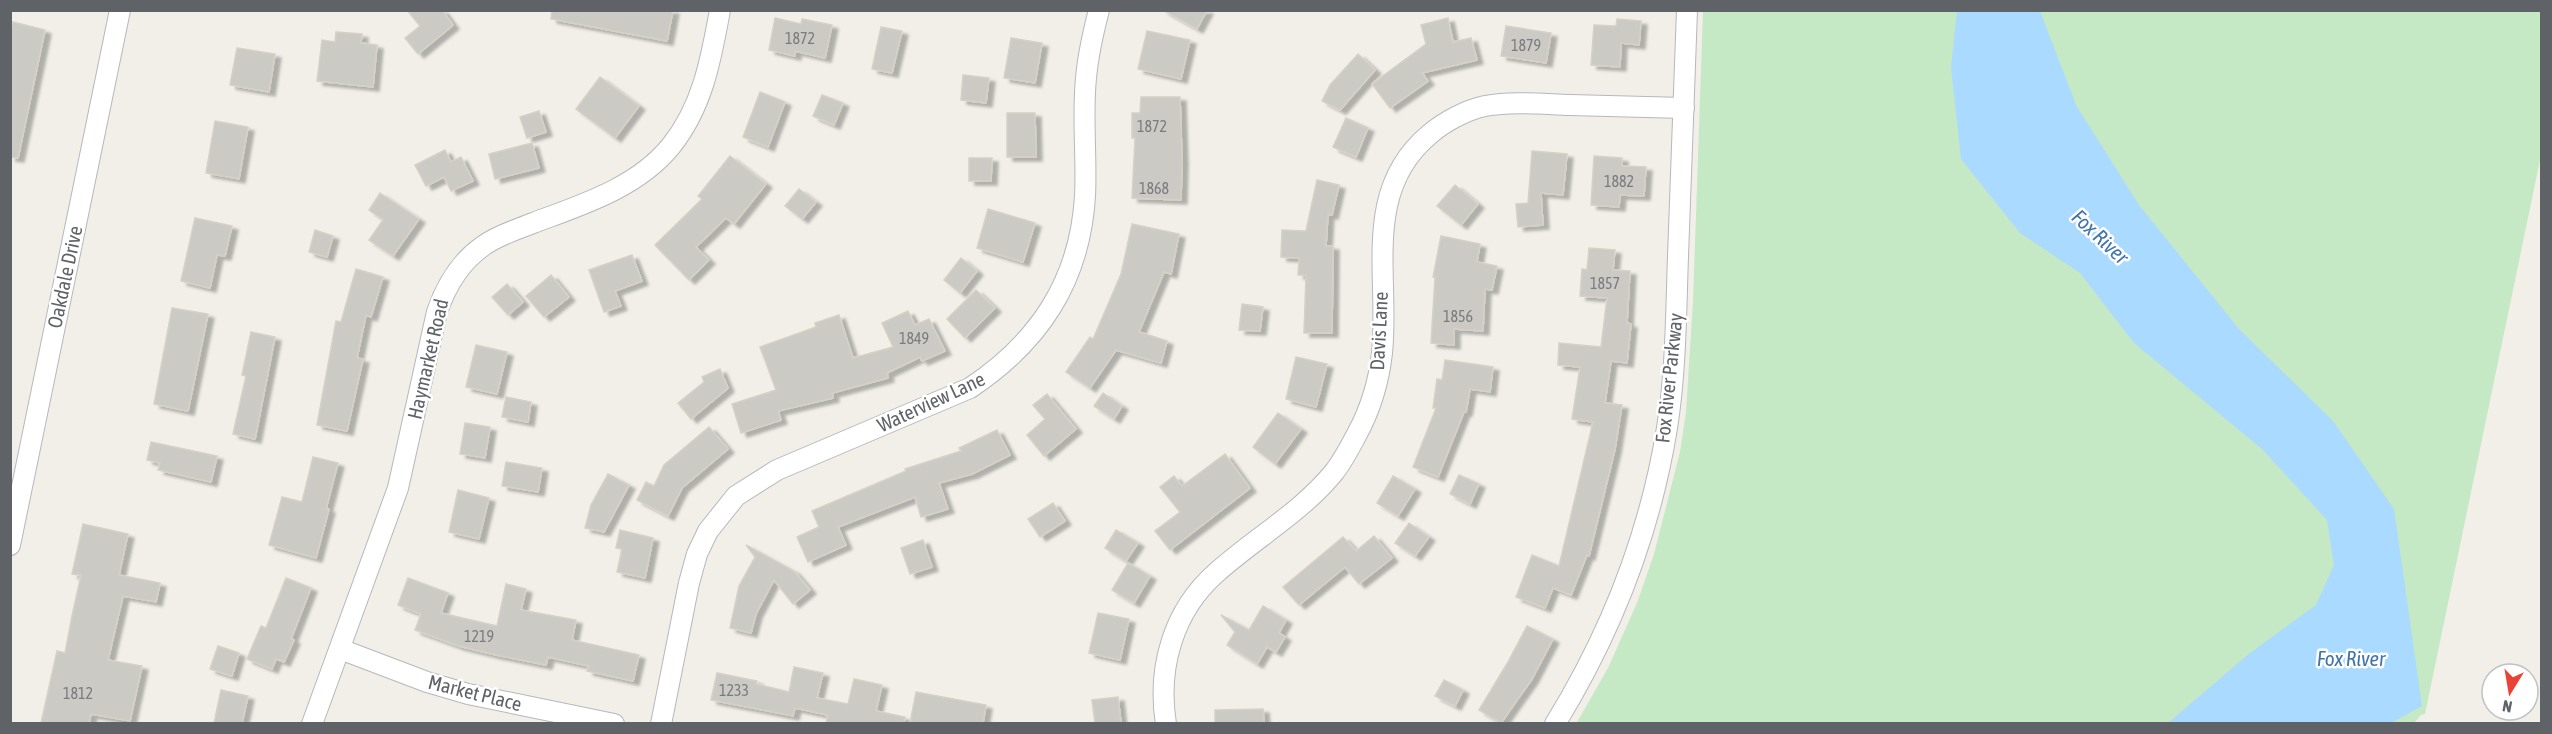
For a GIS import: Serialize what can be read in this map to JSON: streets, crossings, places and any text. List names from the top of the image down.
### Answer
{
  "streets": {
    "street": [
      "Oakdale Drive",
      "Davis Lane",
      "Haymarket Road",
      "Fox River Parkway",
      "Waterview Lane",
      "Market Place"
    ]
  },
  "crossings": [
    ["Davis Lane", "Fox River Parkway"],
    ["Haymarket Road", "Market Place"]
  ],
  "water": ["Fox River"],
  "house_numbers": [
    "1872",
    "1879",
    "1872",
    "1882",
    "1868",
    "1857",
    "1856",
    "1849",
    "1219",
    "1233",
    "1812"
  ],
  "north": "bottom"
}
